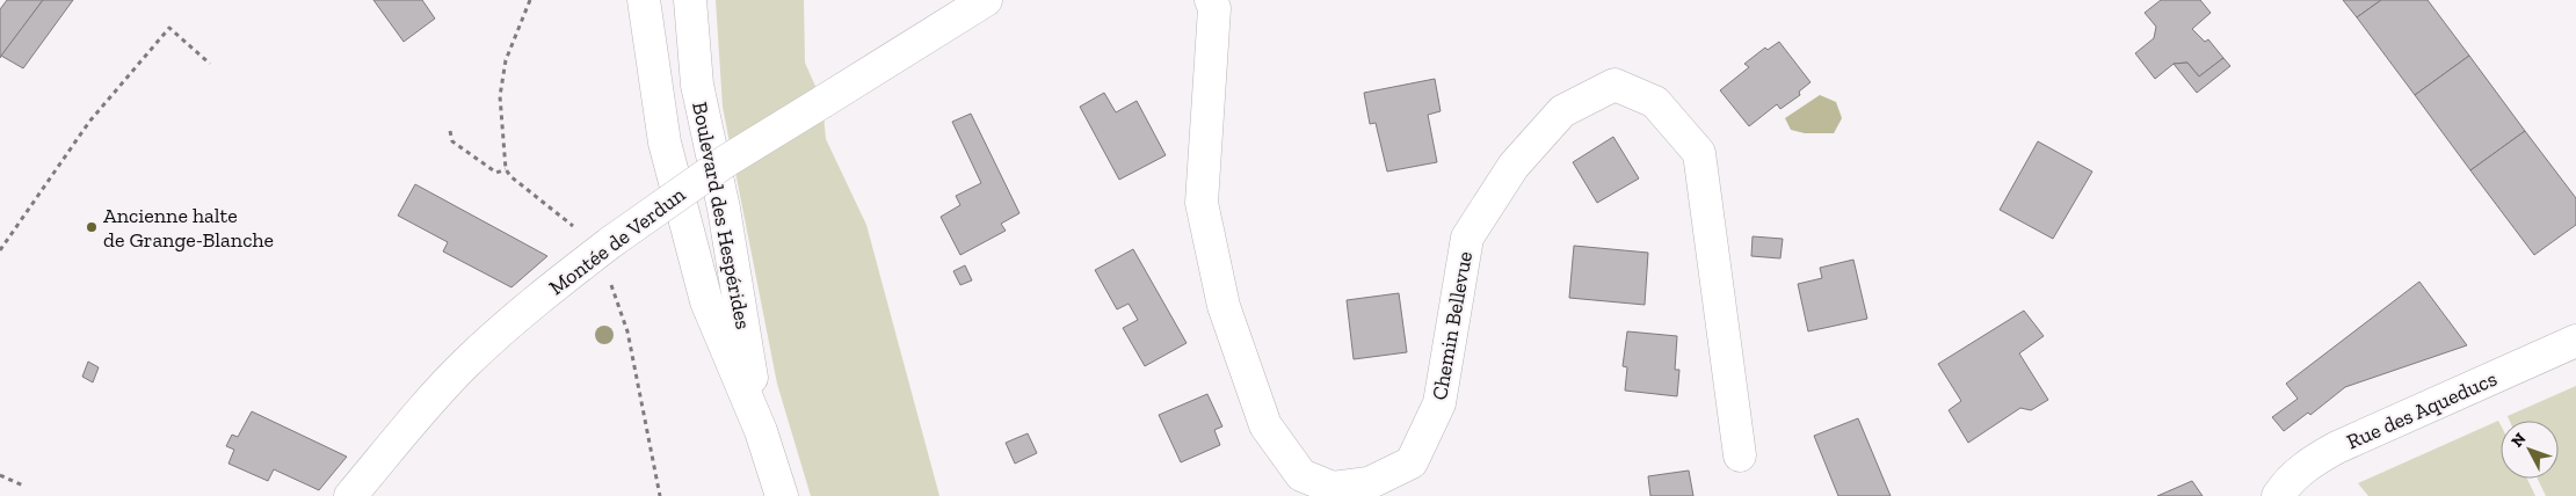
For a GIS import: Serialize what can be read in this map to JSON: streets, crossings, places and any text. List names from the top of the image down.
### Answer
{
  "streets": {
    "street": [
      "Boulevard des Hespérides",
      "Montée de Verdun",
      "Chemin Bellevue",
      "Rue des Aqueducs"
    ]
  },
  "places": ["Ancienne halte de Grange-Blanche"],
  "north": "top left"
}
